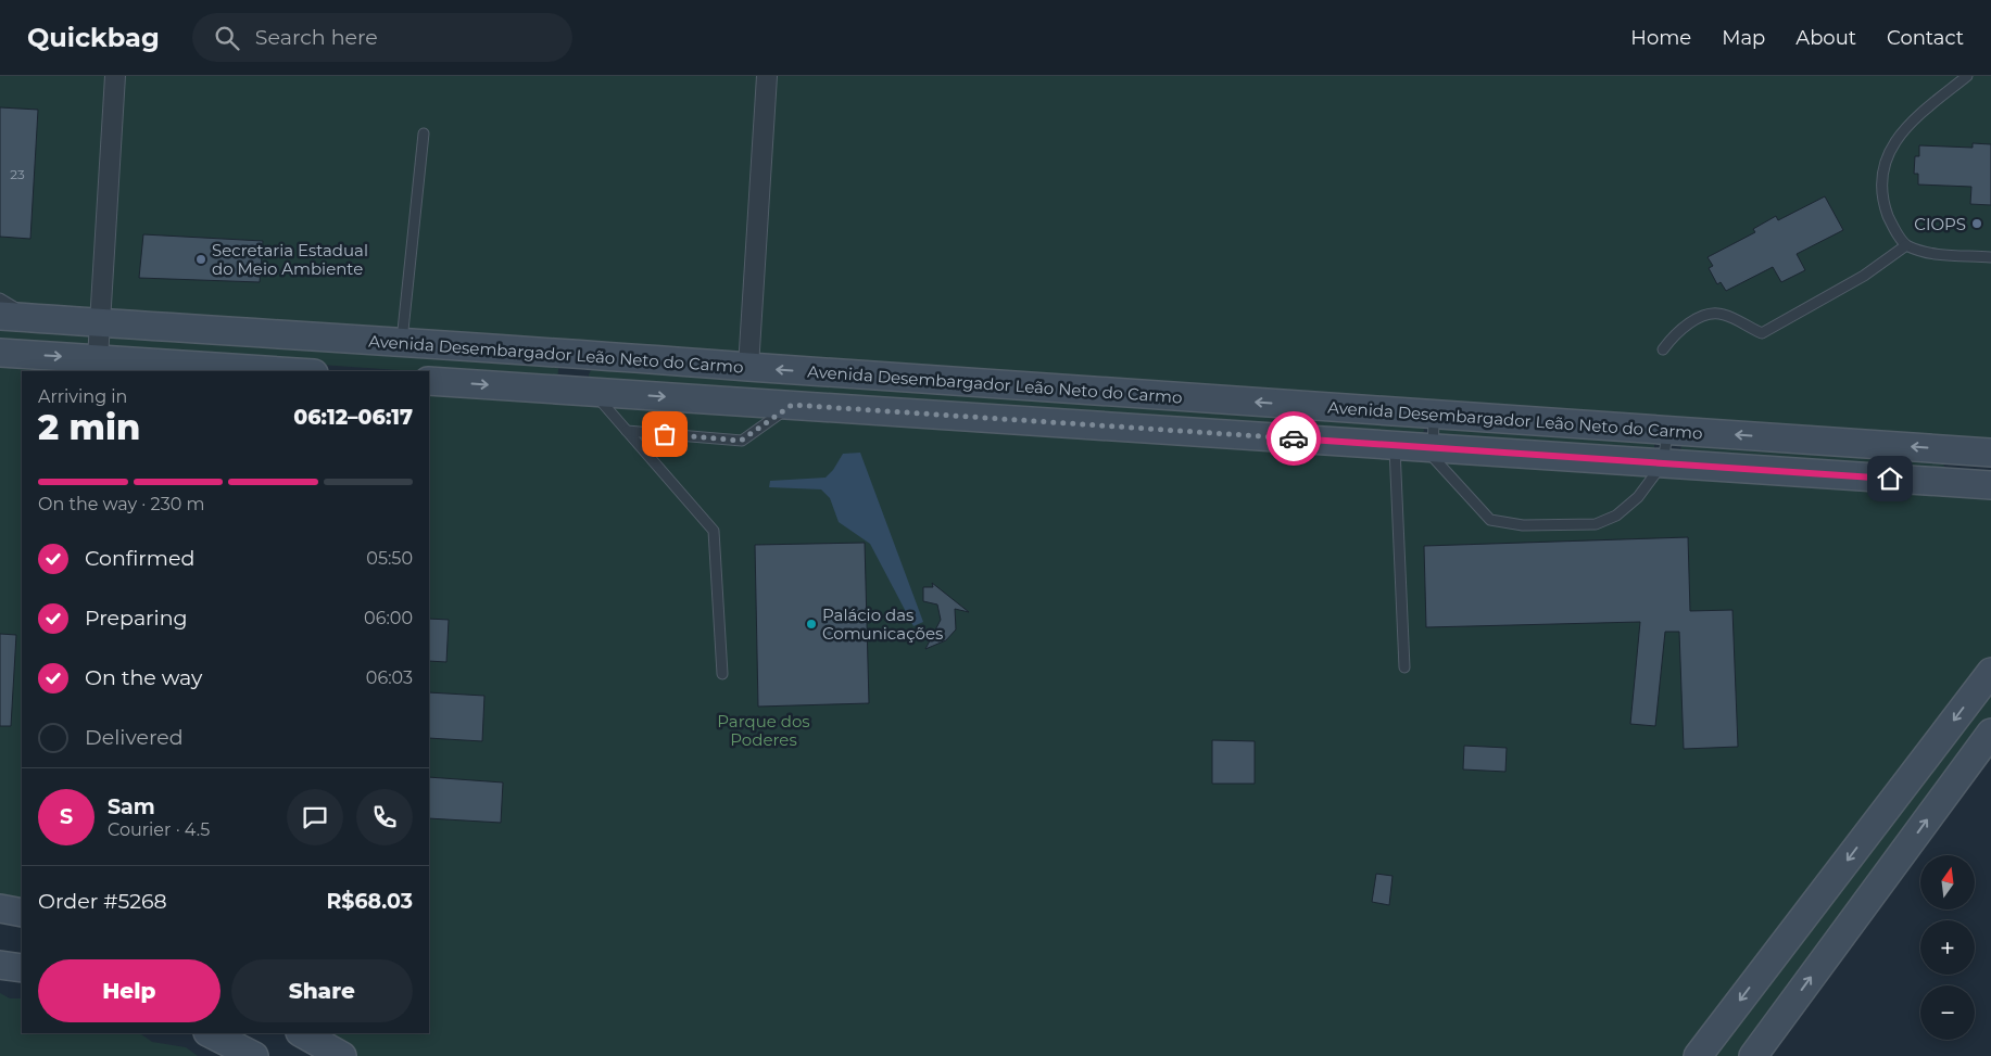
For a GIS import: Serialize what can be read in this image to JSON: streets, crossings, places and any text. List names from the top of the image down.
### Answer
{
  "streets": {
    "main road": ["Avenida Desembargador Leão Neto do Carmo"]
  },
  "parks": ["Parque dos Poderes"],
  "places": ["CIOPS", "Secretaria Estadual do Meio Ambiente", "Palácio das Comunicações"],
  "house_numbers": ["23"],
  "north": "top",
  "page": {
    "header": "Quickbag",
    "search": "Search here",
    "nav": [
      "Home",
      "Map",
      "About",
      "Contact"
    ],
    "heading": ["2 min", "Arriving in", "06:12–06:17"],
    "panel": [
      "Sam",
      "Courier · 4.5",
      "Order #5268",
      "R$68.03"
    ],
    "bar": "On the way · 230 m",
    "list": [
      ["Confirmed", "05:50"],
      ["Preparing", "06:00"],
      ["On the way", "06:03"],
      "Delivered"
    ],
    "round": "S",
    "map_buttons": ["+", "−"],
    "buttons": ["Help", "Share"]
  }
}
